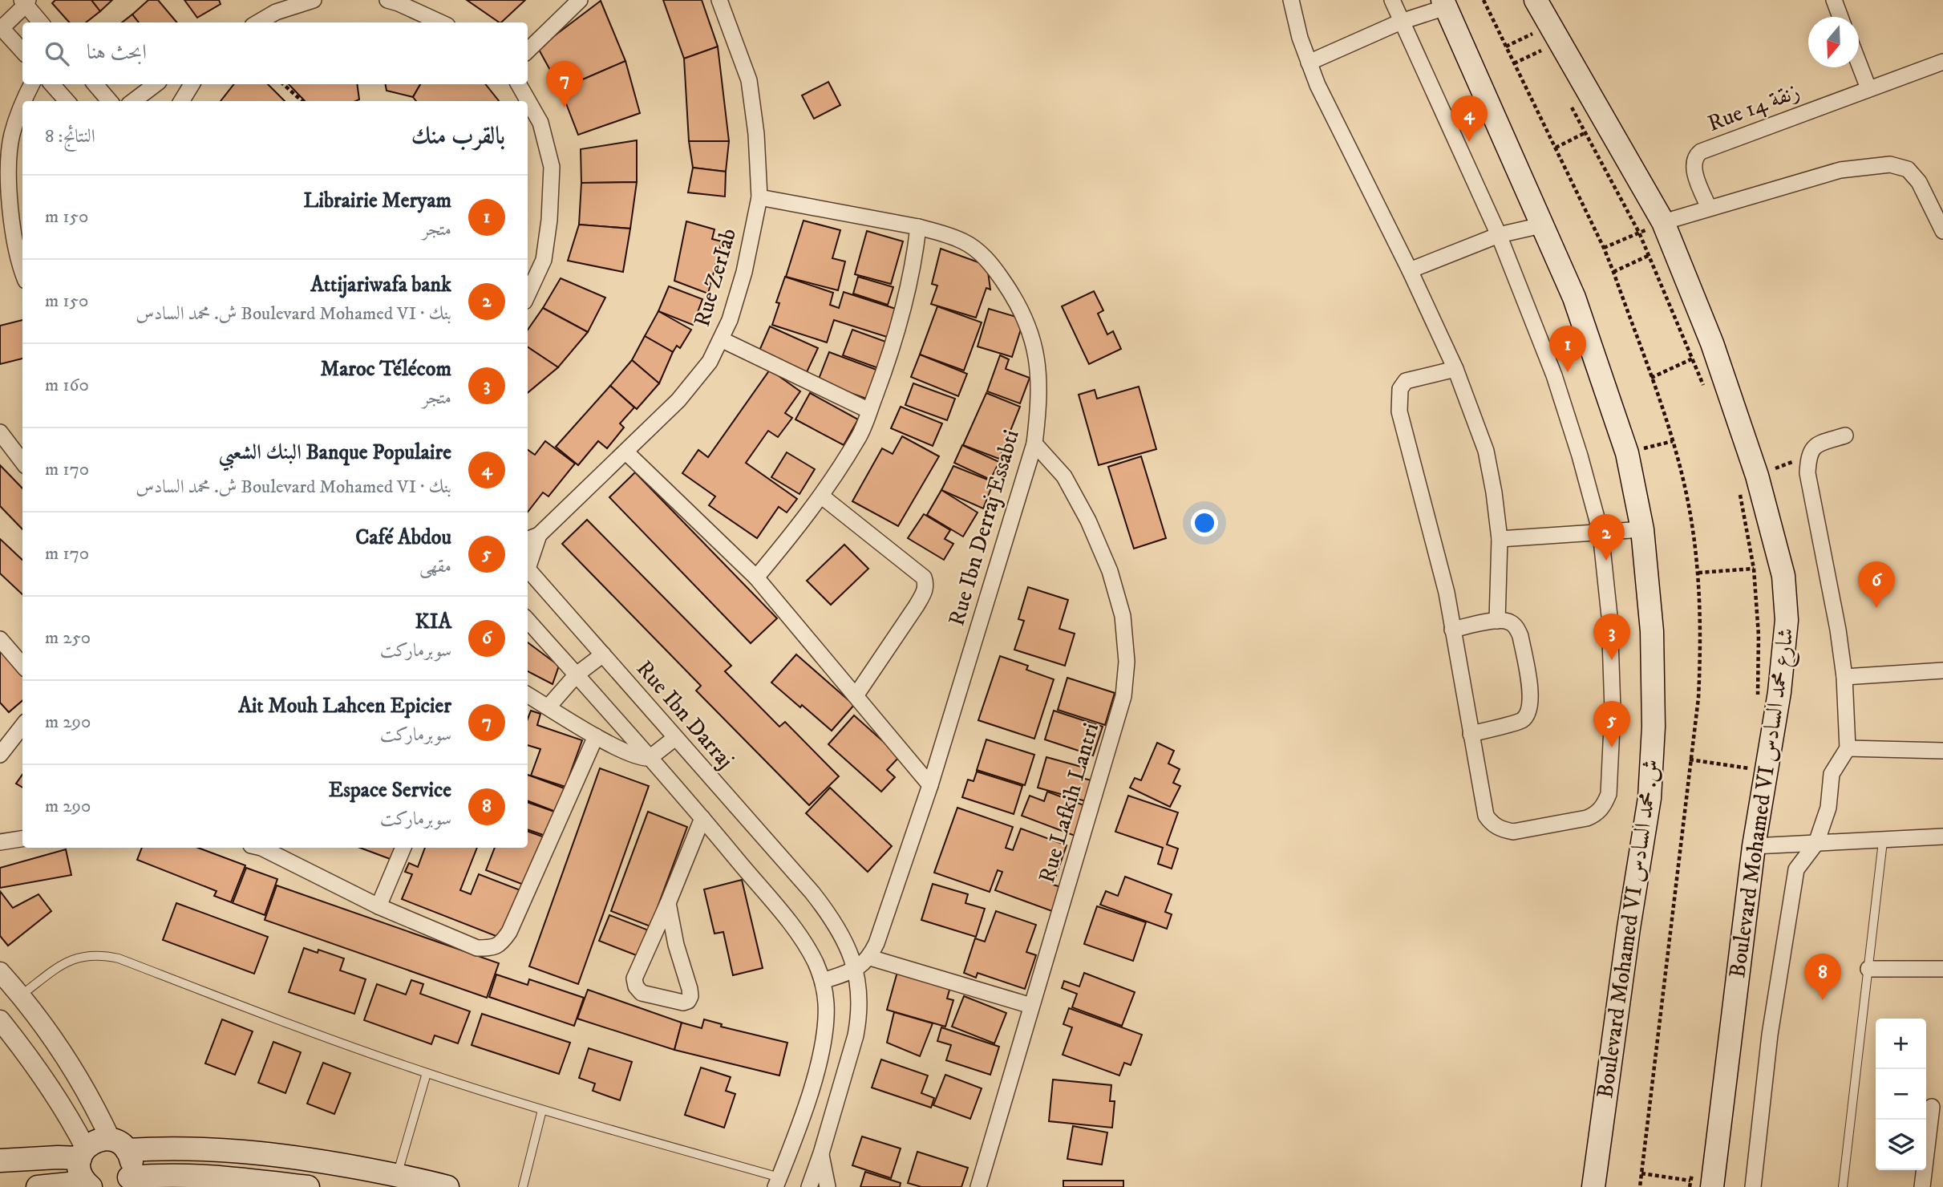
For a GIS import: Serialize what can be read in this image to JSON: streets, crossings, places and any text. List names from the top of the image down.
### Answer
{
  "streets": {
    "main road": ["Boulevard Mohamed VI شارع محمد السادس", "Boulevard Mohamed VI ش. محمد السادس"],
    "street": [
      "Rue 14 زنقة",
      "Rue ZerIab",
      "Rue Ibn Derraj Essabti",
      "Rue Ibn Darraj",
      "Rue Lafkih Lantri"
    ]
  },
  "crossings": [
    ["Rue ZerIab", "Rue Ibn Derraj Essabti"],
    ["Rue Ibn Derraj Essabti", "Rue Ibn Darraj"],
    ["Rue Ibn Derraj Essabti", "Rue Lafkih Lantri"]
  ],
  "north": "bottom",
  "page": {
    "search": "ابحث هنا",
    "pins": [
      "7",
      "4",
      "1",
      "2",
      "6",
      "3",
      "5",
      "8"
    ],
    "heading": ["بالقرب منك", "النتائج: 8"],
    "list": [
      {
        "mark": "1",
        "name": "Librairie Meryam",
        "note": "متجر",
        "value": "150 m"
      },
      {
        "mark": "2",
        "name": "Attijariwafa bank",
        "note": "بنك · Boulevard Mohamed VI ش. محمد السادس",
        "value": "150 m"
      },
      {
        "mark": "3",
        "name": "Maroc Télécom",
        "note": "متجر",
        "value": "160 m"
      },
      {
        "mark": "4",
        "name": "Banque Populaire البنك الشعبي",
        "note": "بنك · Boulevard Mohamed VI ش. محمد السادس",
        "value": "170 m"
      },
      {
        "mark": "5",
        "name": "Café Abdou",
        "note": "مقهى",
        "value": "170 m"
      },
      {
        "mark": "6",
        "name": "KIA",
        "note": "سوبرماركت",
        "value": "250 m"
      },
      {
        "mark": "7",
        "name": "Ait Mouh Lahcen Epicier",
        "note": "سوبرماركت",
        "value": "290 m"
      },
      {
        "mark": "8",
        "name": "Espace Service",
        "note": "سوبرماركت",
        "value": "290 m"
      }
    ],
    "map_buttons": ["+", "−"]
  }
}
